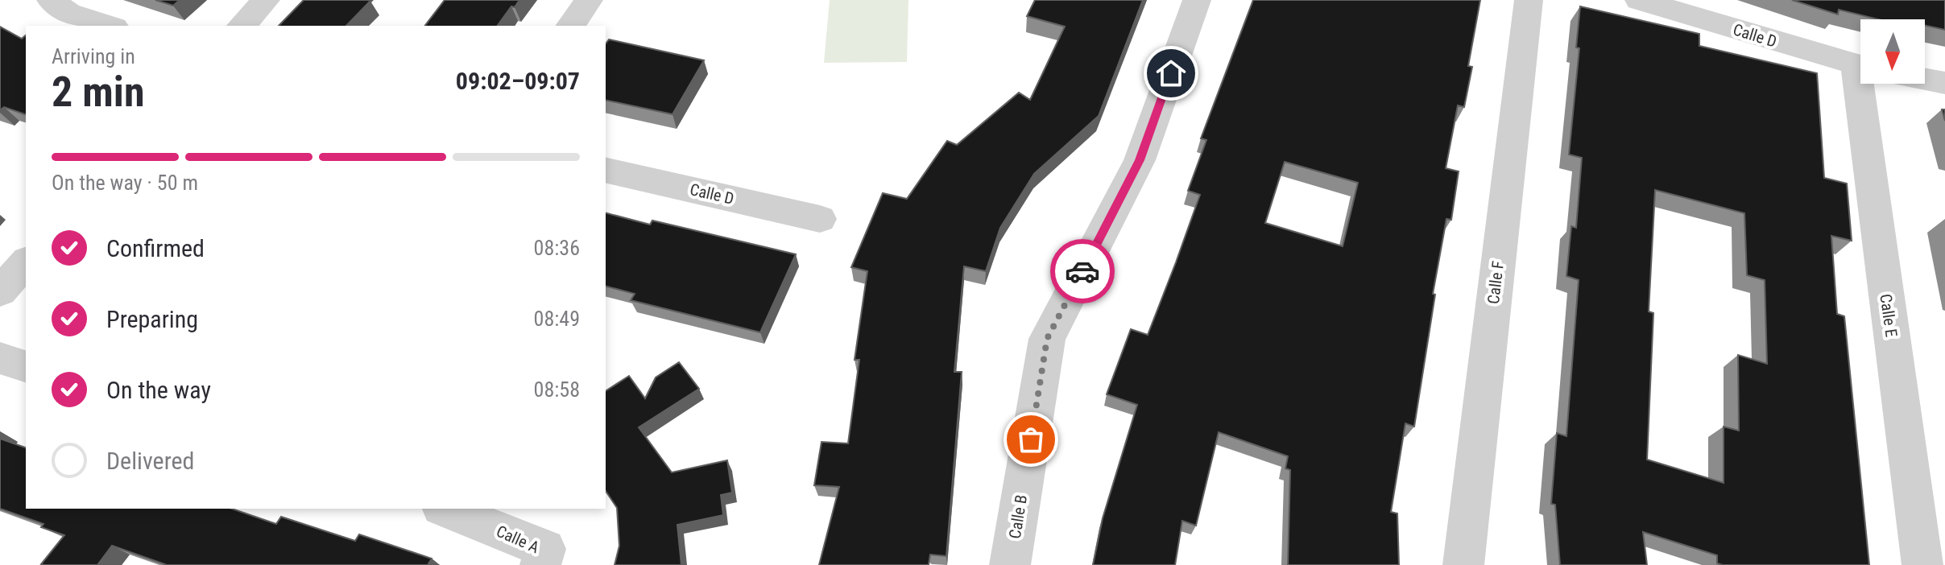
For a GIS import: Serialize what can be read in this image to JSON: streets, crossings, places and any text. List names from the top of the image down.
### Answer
{
  "streets": {
    "street": [
      "Calle D",
      "Calle F",
      "Calle E",
      "Calle B",
      "Calle A"
    ]
  },
  "north": "bottom",
  "page": {
    "heading": ["2 min", "Arriving in", "09:02–09:07"],
    "bar": "On the way · 50 m",
    "list": [
      ["Confirmed", "08:36"],
      ["Preparing", "08:49"],
      ["On the way", "08:58"],
      "Delivered"
    ]
  }
}
